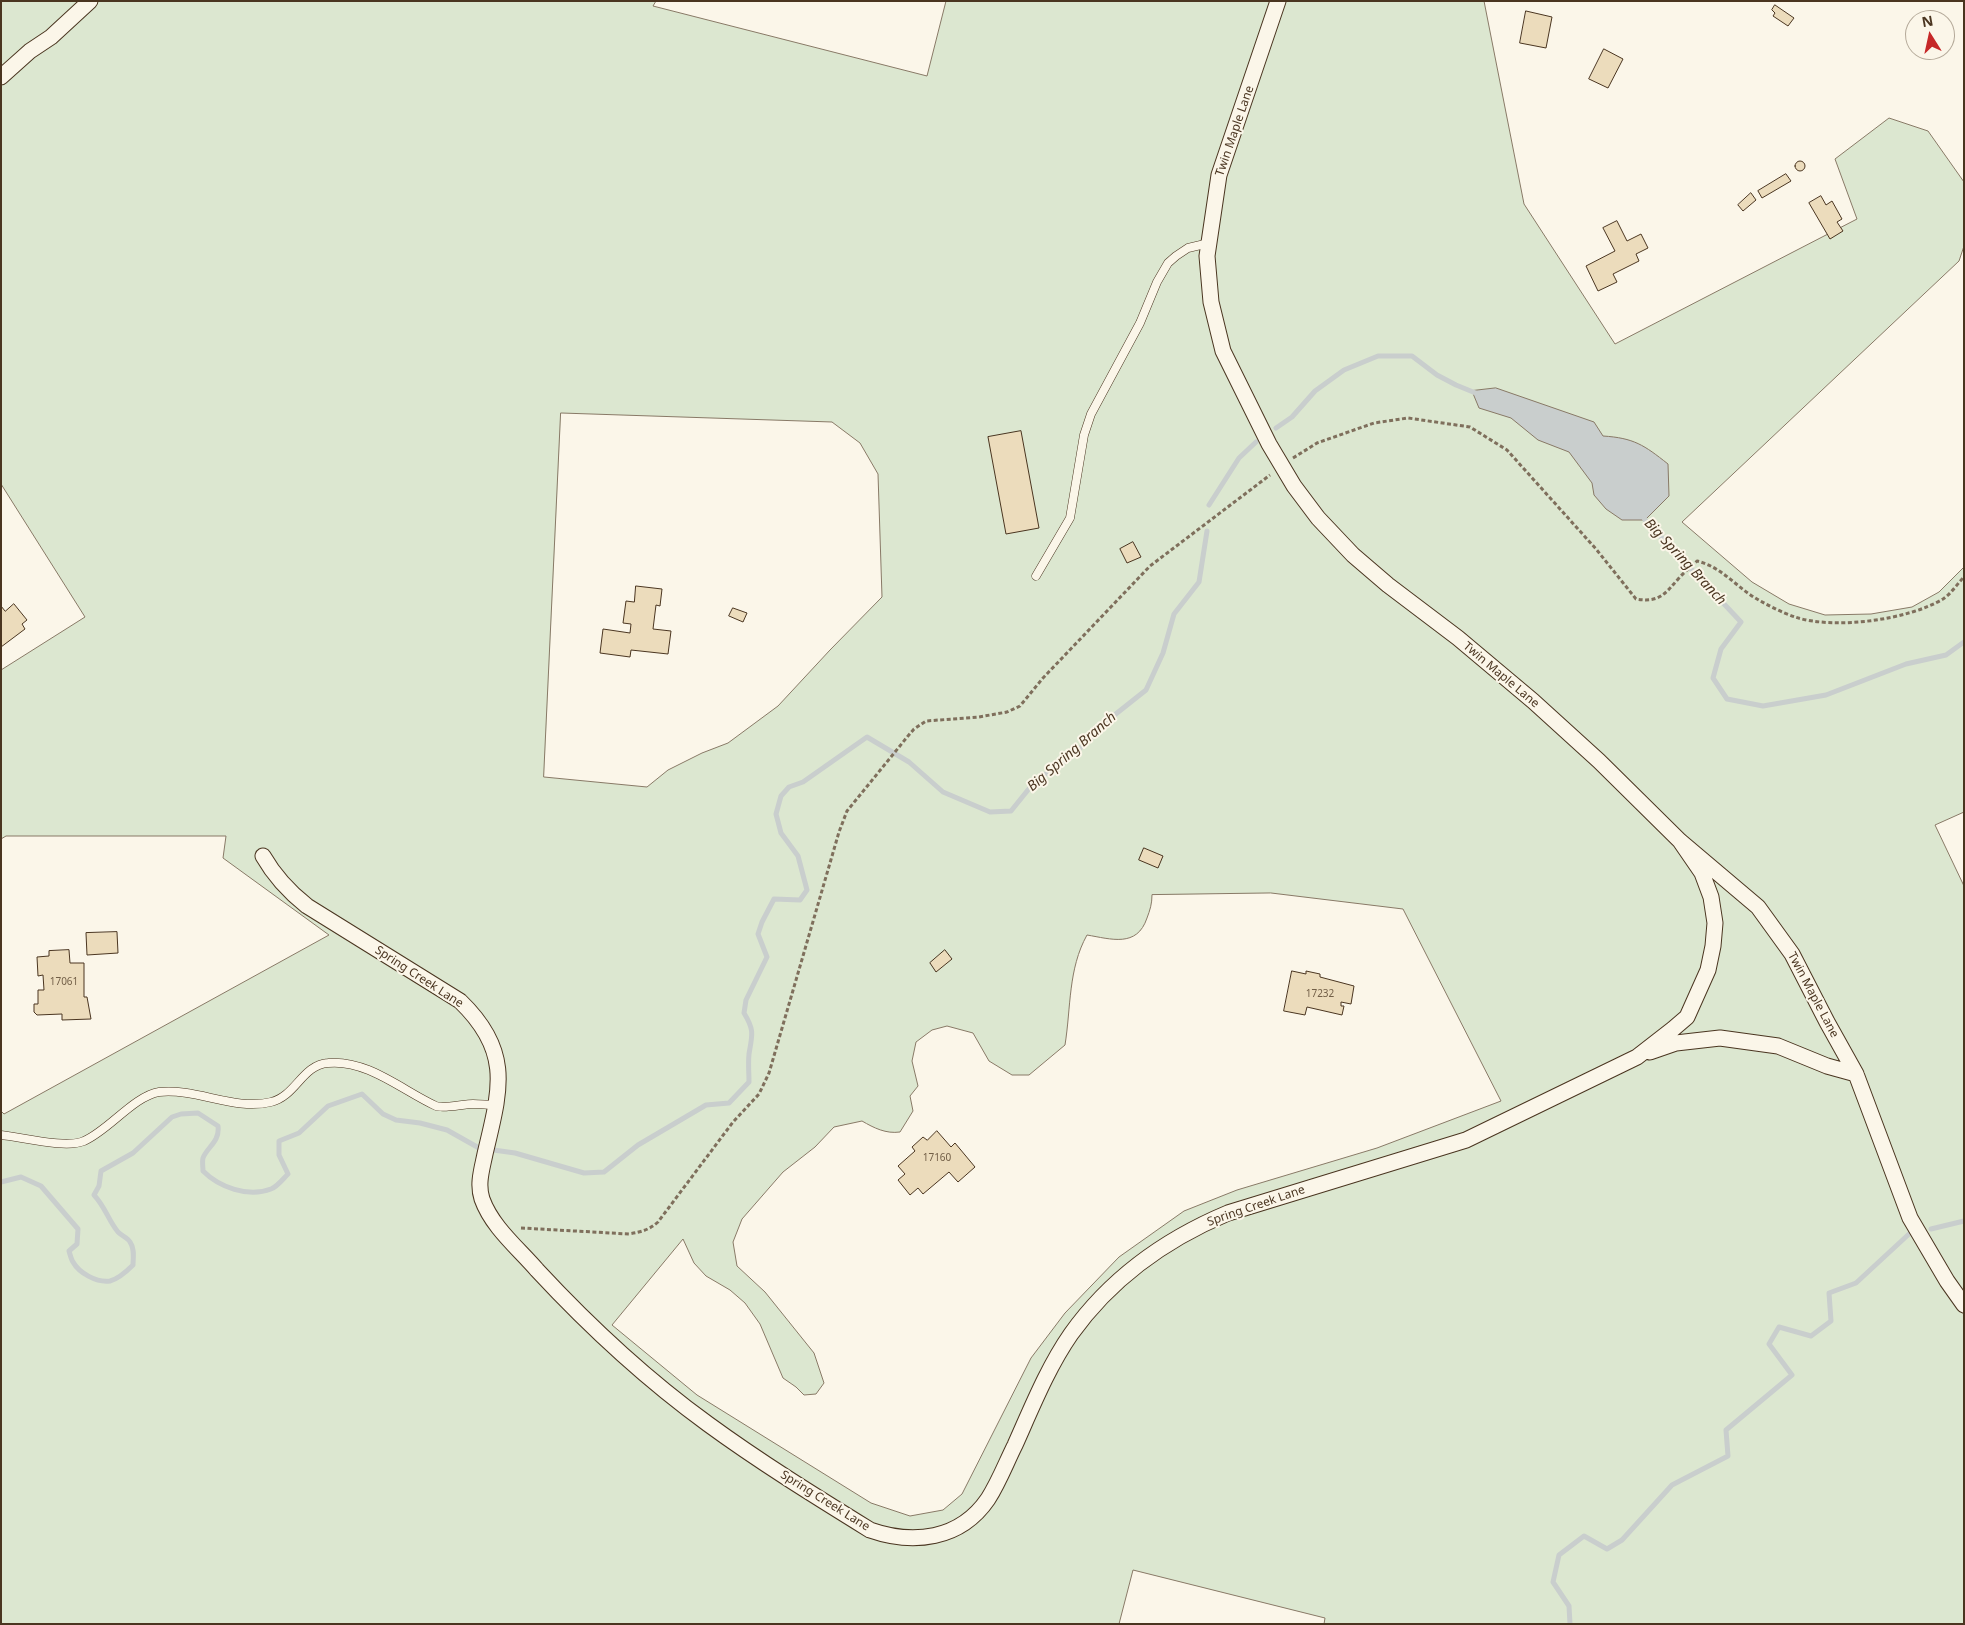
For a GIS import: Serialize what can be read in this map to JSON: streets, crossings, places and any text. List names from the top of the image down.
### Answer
{
  "streets": {
    "street": ["Twin Maple Lane", "Spring Creek Lane"]
  },
  "crossings": [
    ["Twin Maple Lane", "Spring Creek Lane"]
  ],
  "water": ["Big Spring Branch"],
  "house_numbers": ["17061", "17232", "17160"],
  "north": "top"
}
